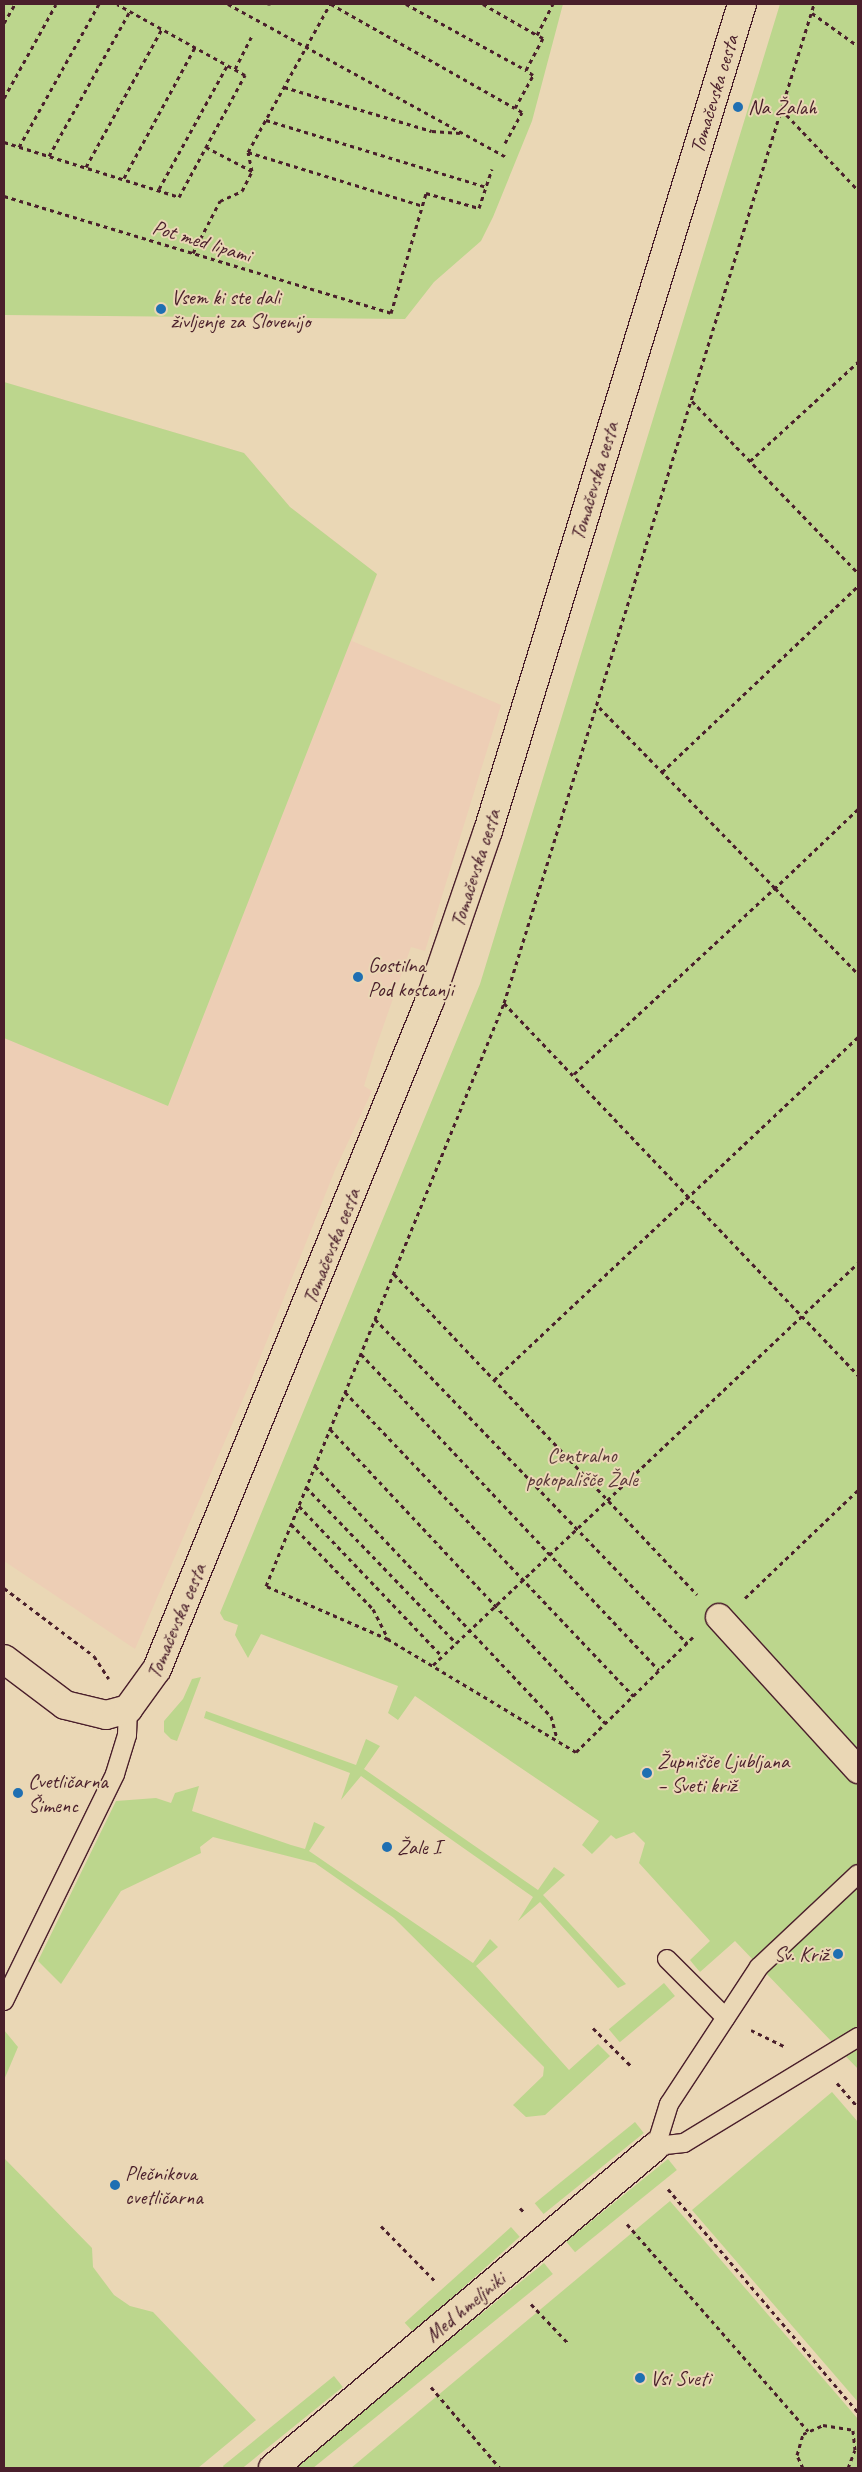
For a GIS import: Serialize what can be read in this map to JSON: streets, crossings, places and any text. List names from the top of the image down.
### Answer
{
  "streets": {
    "street": ["Tomačevska cesta", "Med hmeljniki"],
    "path": ["Pot med lipami"]
  },
  "parks": ["Centralno pokopališče Žale"],
  "places": [
    "Na Žalah",
    "Vsem ki ste dali življenje za Slovenijo",
    "Gostilna Pod kostanji",
    "Župnišče Ljubljana – Sveti križ",
    "Cvetličarna Šimenc",
    "Žale I",
    "Sv. Križ",
    "Plečnikova cvetličarna",
    "Vsi Sveti"
  ]
}
